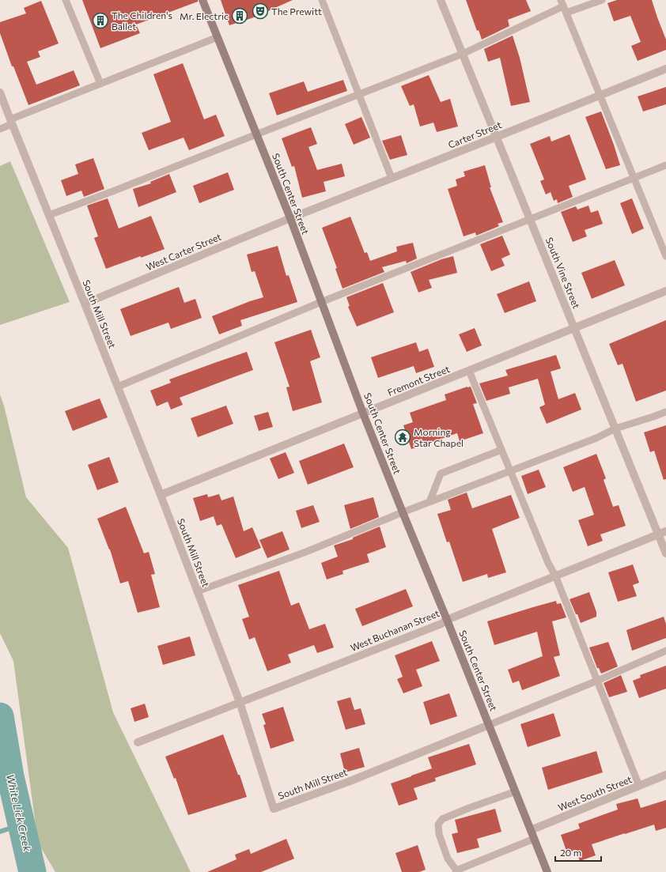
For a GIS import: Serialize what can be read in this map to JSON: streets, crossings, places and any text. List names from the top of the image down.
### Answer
{
  "streets": {
    "main road": ["South Center Street"],
    "street": [
      "Carter Street",
      "West Carter Street",
      "South Vine Street",
      "South Mill Street",
      "Fremont Street",
      "West Buchanan Street",
      "West South Street"
    ]
  },
  "crossings": [
    ["Carter Street", "South Center Street"],
    ["Carter Street", "West Carter Street"],
    ["Carter Street", "South Vine Street"],
    ["South Center Street", "West Carter Street"],
    ["South Center Street", "South Mill Street"],
    ["South Center Street", "Fremont Street"],
    ["South Center Street", "West Buchanan Street"],
    ["South Center Street", "West South Street"],
    ["West Carter Street", "South Mill Street"],
    ["South Vine Street", "Fremont Street"],
    ["South Vine Street", "West Buchanan Street"],
    ["South Mill Street", "Fremont Street"],
    ["South Mill Street", "West Buchanan Street"]
  ],
  "water": ["White Lick Creek"],
  "places": {
    "theatre": ["The Prewitt"],
    "building": ["Mr. Electric", "The Children's Ballet"],
    "temple": ["Morning Star Chapel"]
  },
  "scale_bar": "20 m"
}
